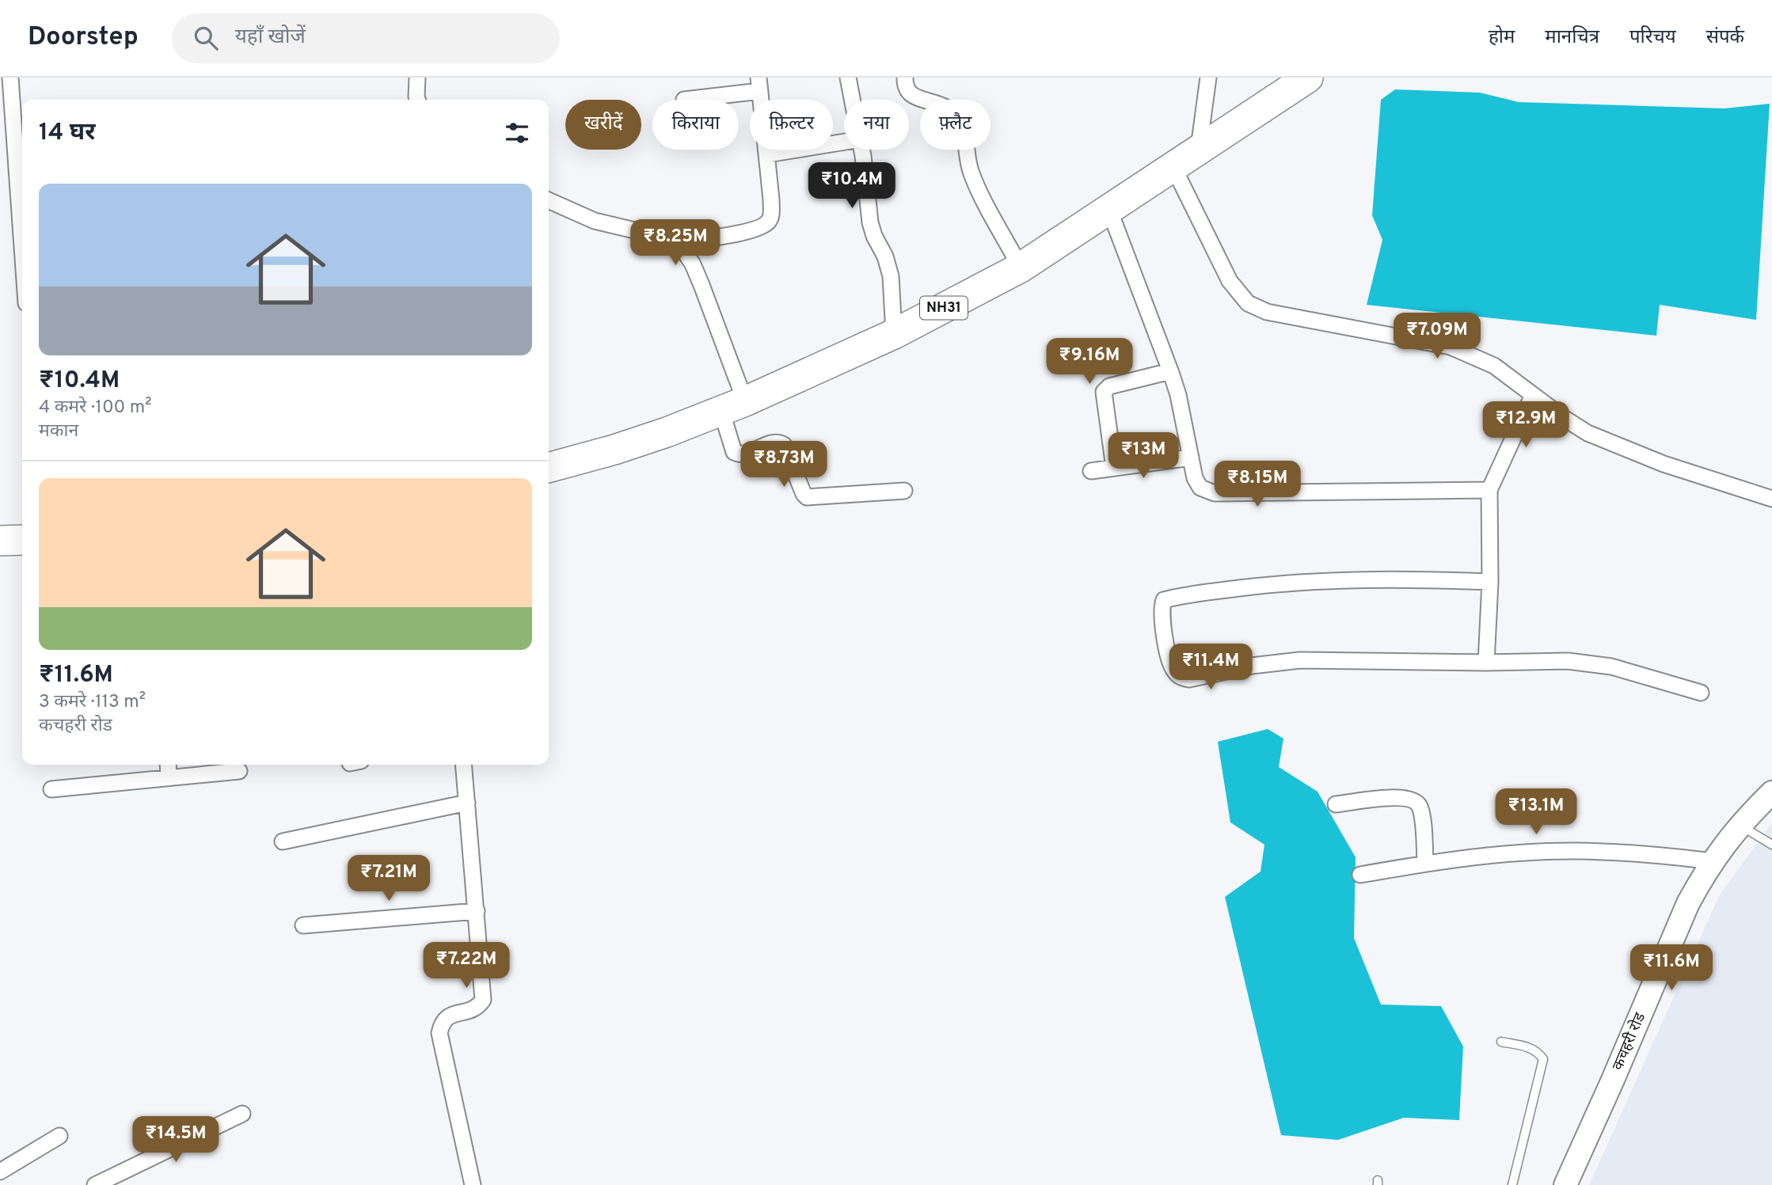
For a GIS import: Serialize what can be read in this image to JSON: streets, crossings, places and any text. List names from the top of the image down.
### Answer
{
  "streets": {
    "highway": ["NH31"],
    "main road": ["कचहरी रोड"]
  },
  "page": {
    "header": "Doorstep",
    "search": "यहाँ खोजें",
    "nav": [
      "होम",
      "मानचित्र",
      "परिचय",
      "संपर्क"
    ],
    "chip": [
      "खरीदें",
      "किराया",
      "फ़िल्टर",
      "नया",
      "फ़्लैट"
    ],
    "heading": "14 घर",
    "price": [
      "₹10.4M",
      "₹8.25M",
      "₹7.09M",
      "₹9.16M",
      "₹12.9M",
      "₹13M",
      "₹8.73M",
      "₹8.15M",
      "₹11.4M",
      "₹13.1M",
      "₹7.21M",
      "₹7.22M",
      "₹11.6M",
      "₹14.5M"
    ],
    "list": [
      {
        "name": "₹10.4M",
        "note": "4 कमरे · 100 m² · मकान"
      },
      {
        "name": "₹11.6M",
        "note": "3 कमरे · 113 m² · कचहरी रोड"
      }
    ]
  }
}
